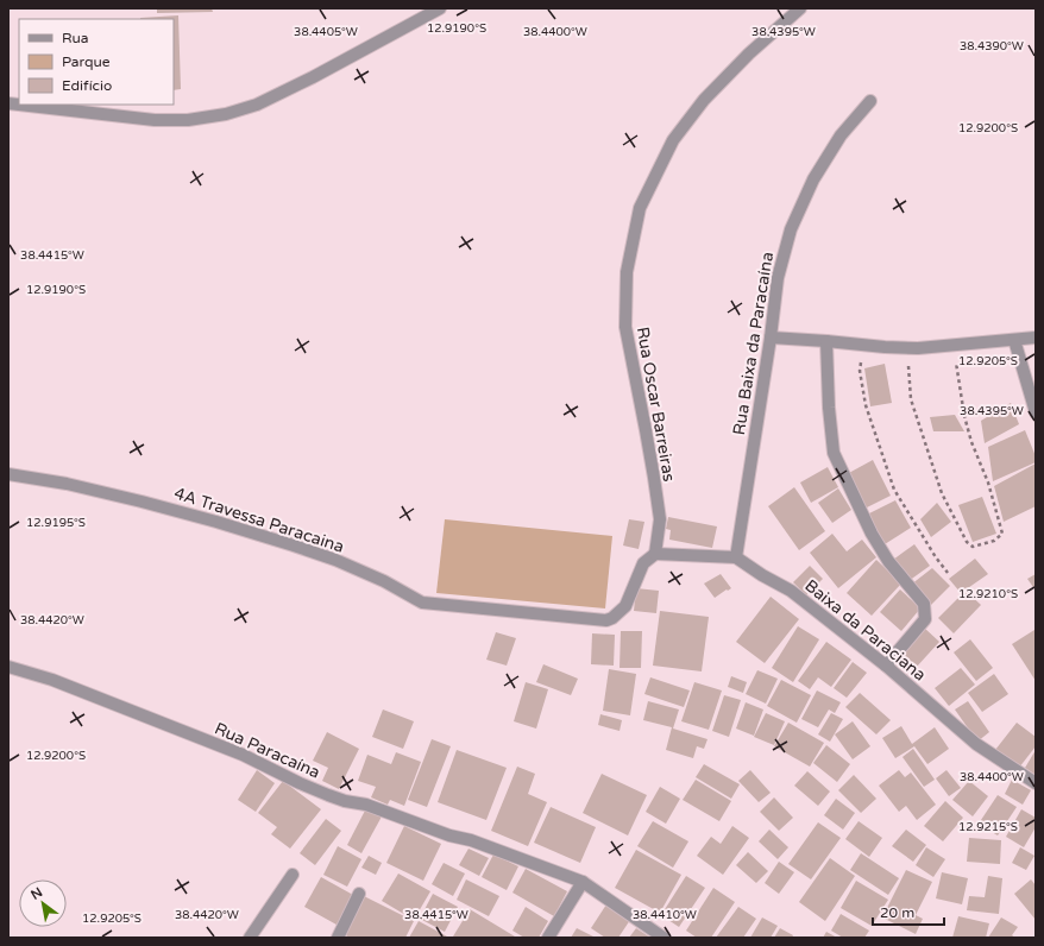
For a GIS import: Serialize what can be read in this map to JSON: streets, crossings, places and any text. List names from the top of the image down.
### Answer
{
  "streets": {
    "street": [
      "Rua Baixa da Paracaína",
      "Rua Oscar Barreiras",
      "4A Travessa Paracaina",
      "Baixa da Paraciana",
      "Rua Paracaína"
    ]
  },
  "crossings": [
    ["Rua Baixa da Paracaína", "Baixa da Paraciana"],
    ["Rua Oscar Barreiras", "4A Travessa Paracaina"]
  ],
  "legend": ["Rua", "Parque", "Edifício"],
  "scale_bar": "20 m",
  "north": "top left",
  "coordinates": [
    "12.9190°S",
    "38.4405°W",
    "38.4395°W",
    "38.4400°W",
    "38.4390°W",
    "12.9200°S",
    "38.4415°W",
    "12.9205°S",
    "12.9195°S",
    "12.9210°S",
    "38.4420°W",
    "12.9215°S",
    "38.4410°W"
  ]
}
